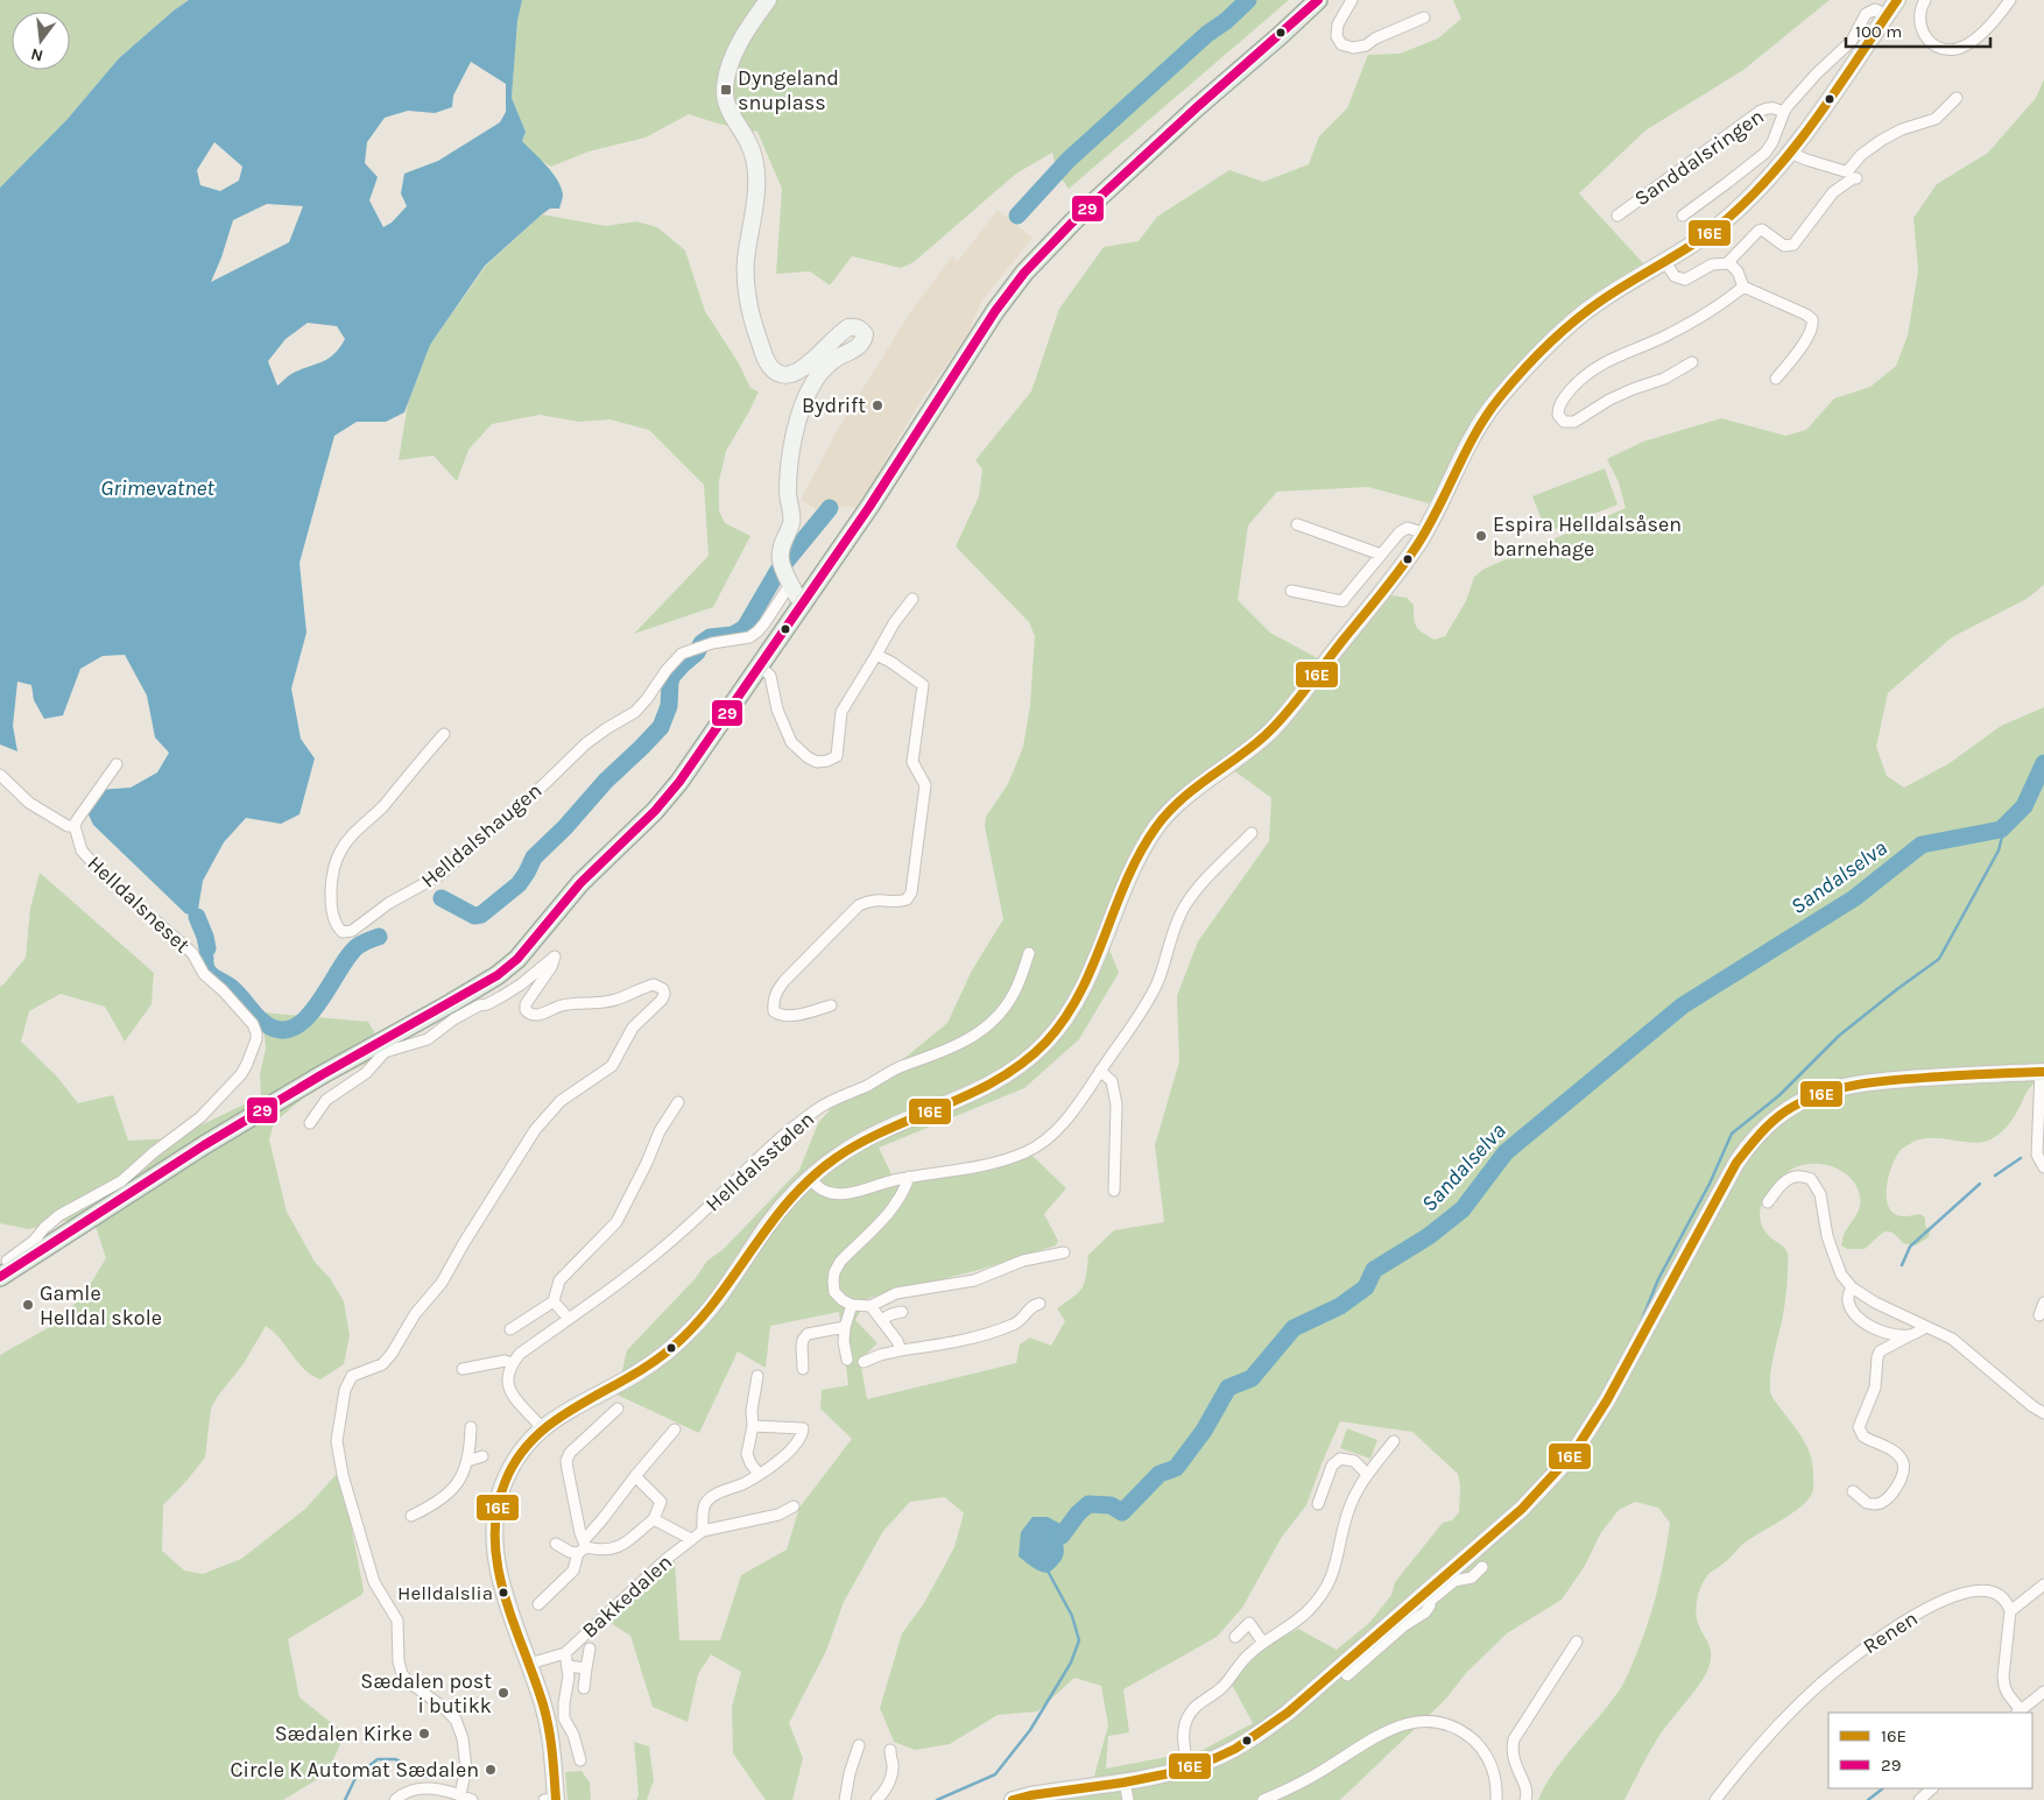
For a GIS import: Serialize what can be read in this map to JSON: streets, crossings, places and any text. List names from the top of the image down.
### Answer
{
  "streets": {
    "street": [
      "Sanddalsringen",
      "Helldalshaugen",
      "Helldalsneset",
      "Helldalsstølen",
      "Bakkedalen",
      "Renen"
    ]
  },
  "water": ["Grimevatnet", "Sandalselva"],
  "places": {
    "transit": ["Dyngeland snuplass"],
    "other": [
      "Bydrift",
      "Espira Helldalsåsen barnehage",
      "Gamle Helldal skole",
      "Helldalslia",
      "Sædalen post i butikk",
      "Sædalen Kirke",
      "Circle K Automat Sædalen"
    ]
  },
  "lines": ["transit line 16E", "transit line 29"],
  "legend": ["16E", "29"],
  "scale_bar": "100 m",
  "north": "bottom"
}
